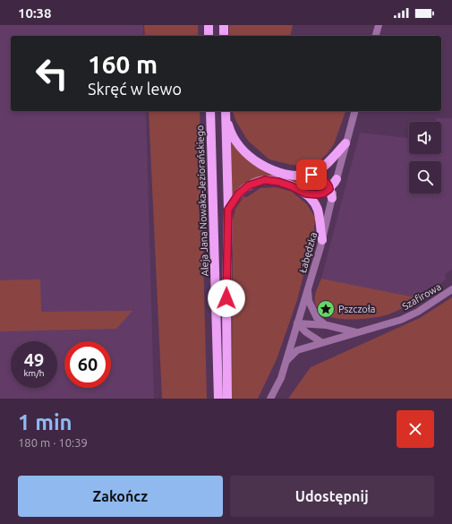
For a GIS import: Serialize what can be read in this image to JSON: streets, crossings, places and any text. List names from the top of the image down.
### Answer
{
  "streets": {
    "main road": ["Aleja Jana Nowaka-Jeziorańskiego"],
    "street": ["Łabędzka", "Szafirowa"]
  },
  "crossings": [
    ["Łabędzka", "Szafirowa"]
  ],
  "places": {
    "place": ["Pszczoła"]
  },
  "page": {
    "status": "10:38",
    "turn": ["160 m", "Skręć w lewo"],
    "speed": "49 km/h",
    "limit": "60",
    "heading": ["1 min", "180 m · 10:39"],
    "buttons": ["Zakończ", "Udostępnij"]
  }
}
